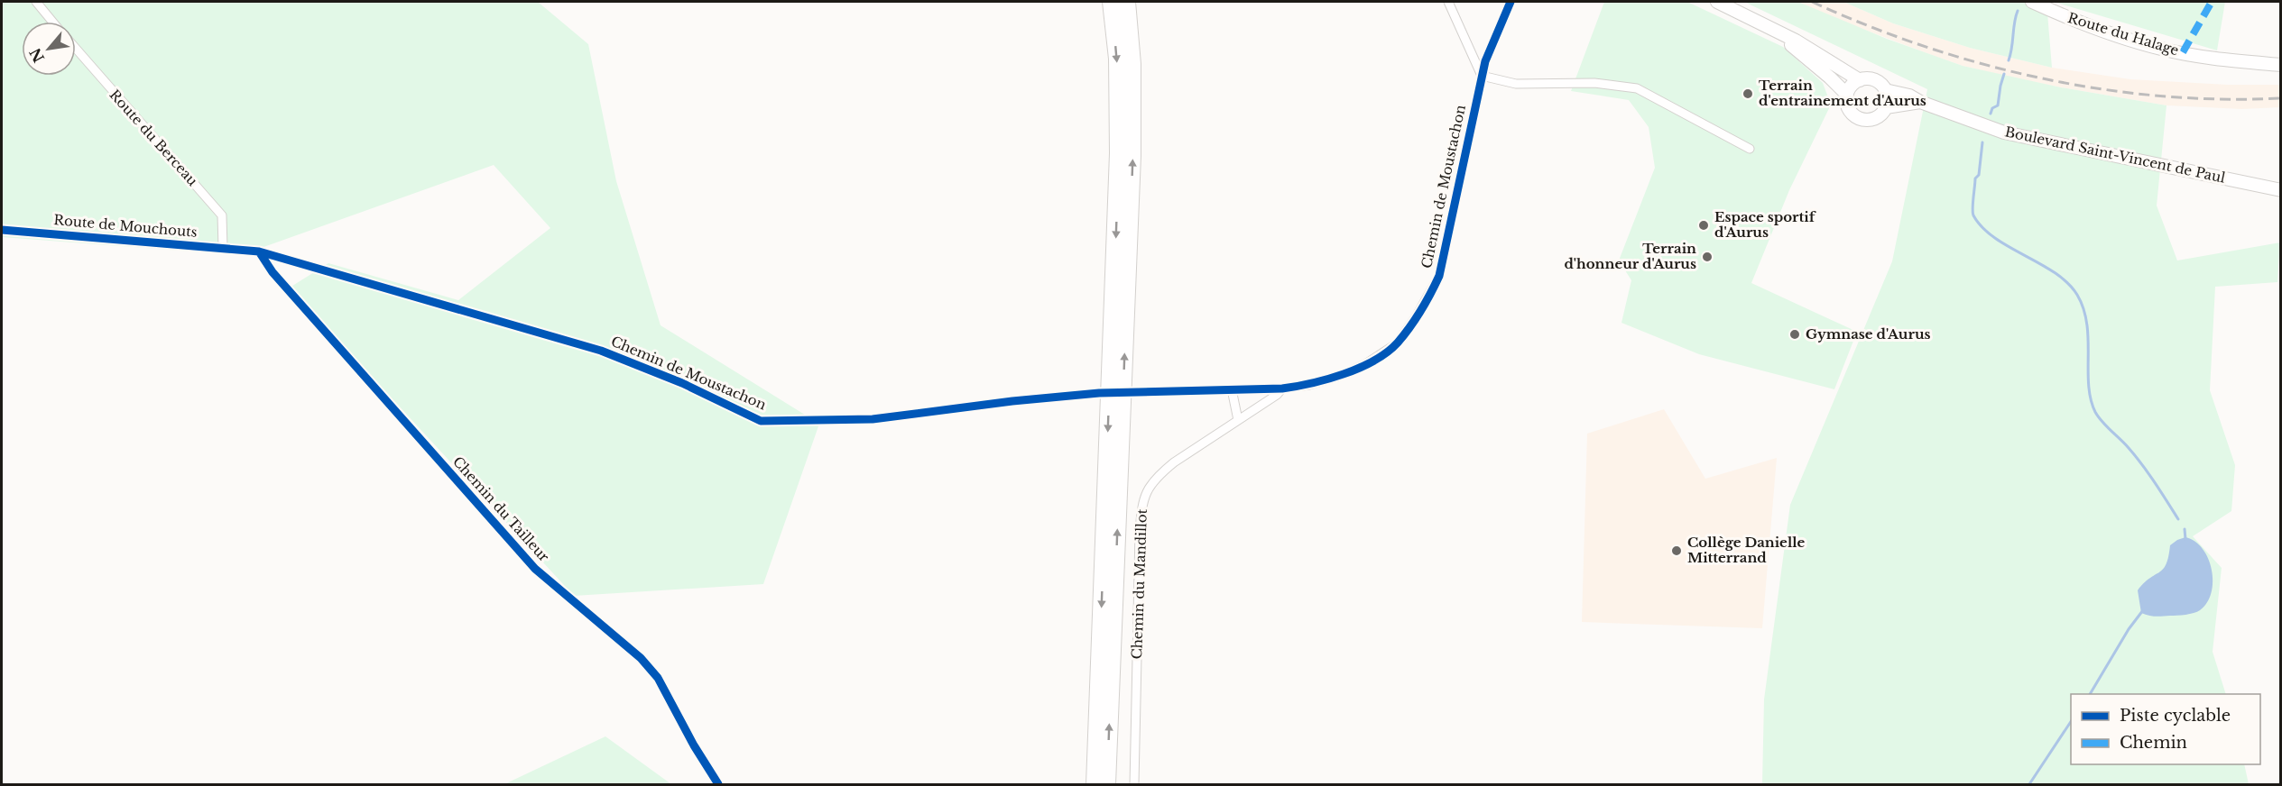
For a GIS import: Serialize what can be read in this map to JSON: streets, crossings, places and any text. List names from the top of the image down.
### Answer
{
  "streets": {
    "main road": ["Route du Halage", "Boulevard Saint-Vincent de Paul"],
    "street": [
      "Route du Berceau",
      "Chemin de Moustachon",
      "Route de Mouchouts",
      "Chemin du Tailleur",
      "Chemin du Mandillot"
    ]
  },
  "crossings": [
    ["Route du Berceau", "Route de Mouchouts"],
    ["Chemin de Moustachon", "Route de Mouchouts"],
    ["Chemin de Moustachon", "Chemin du Tailleur"],
    ["Chemin de Moustachon", "Chemin du Mandillot"]
  ],
  "places": [
    "Terrain d'entrainement d'Aurus",
    "Espace sportif d'Aurus",
    "Terrain d'honneur d'Aurus",
    "Gymnase d'Aurus",
    "Collège Danielle Mitterrand"
  ],
  "legend": ["Piste cyclable", "Chemin"],
  "north": "bottom left"
}
